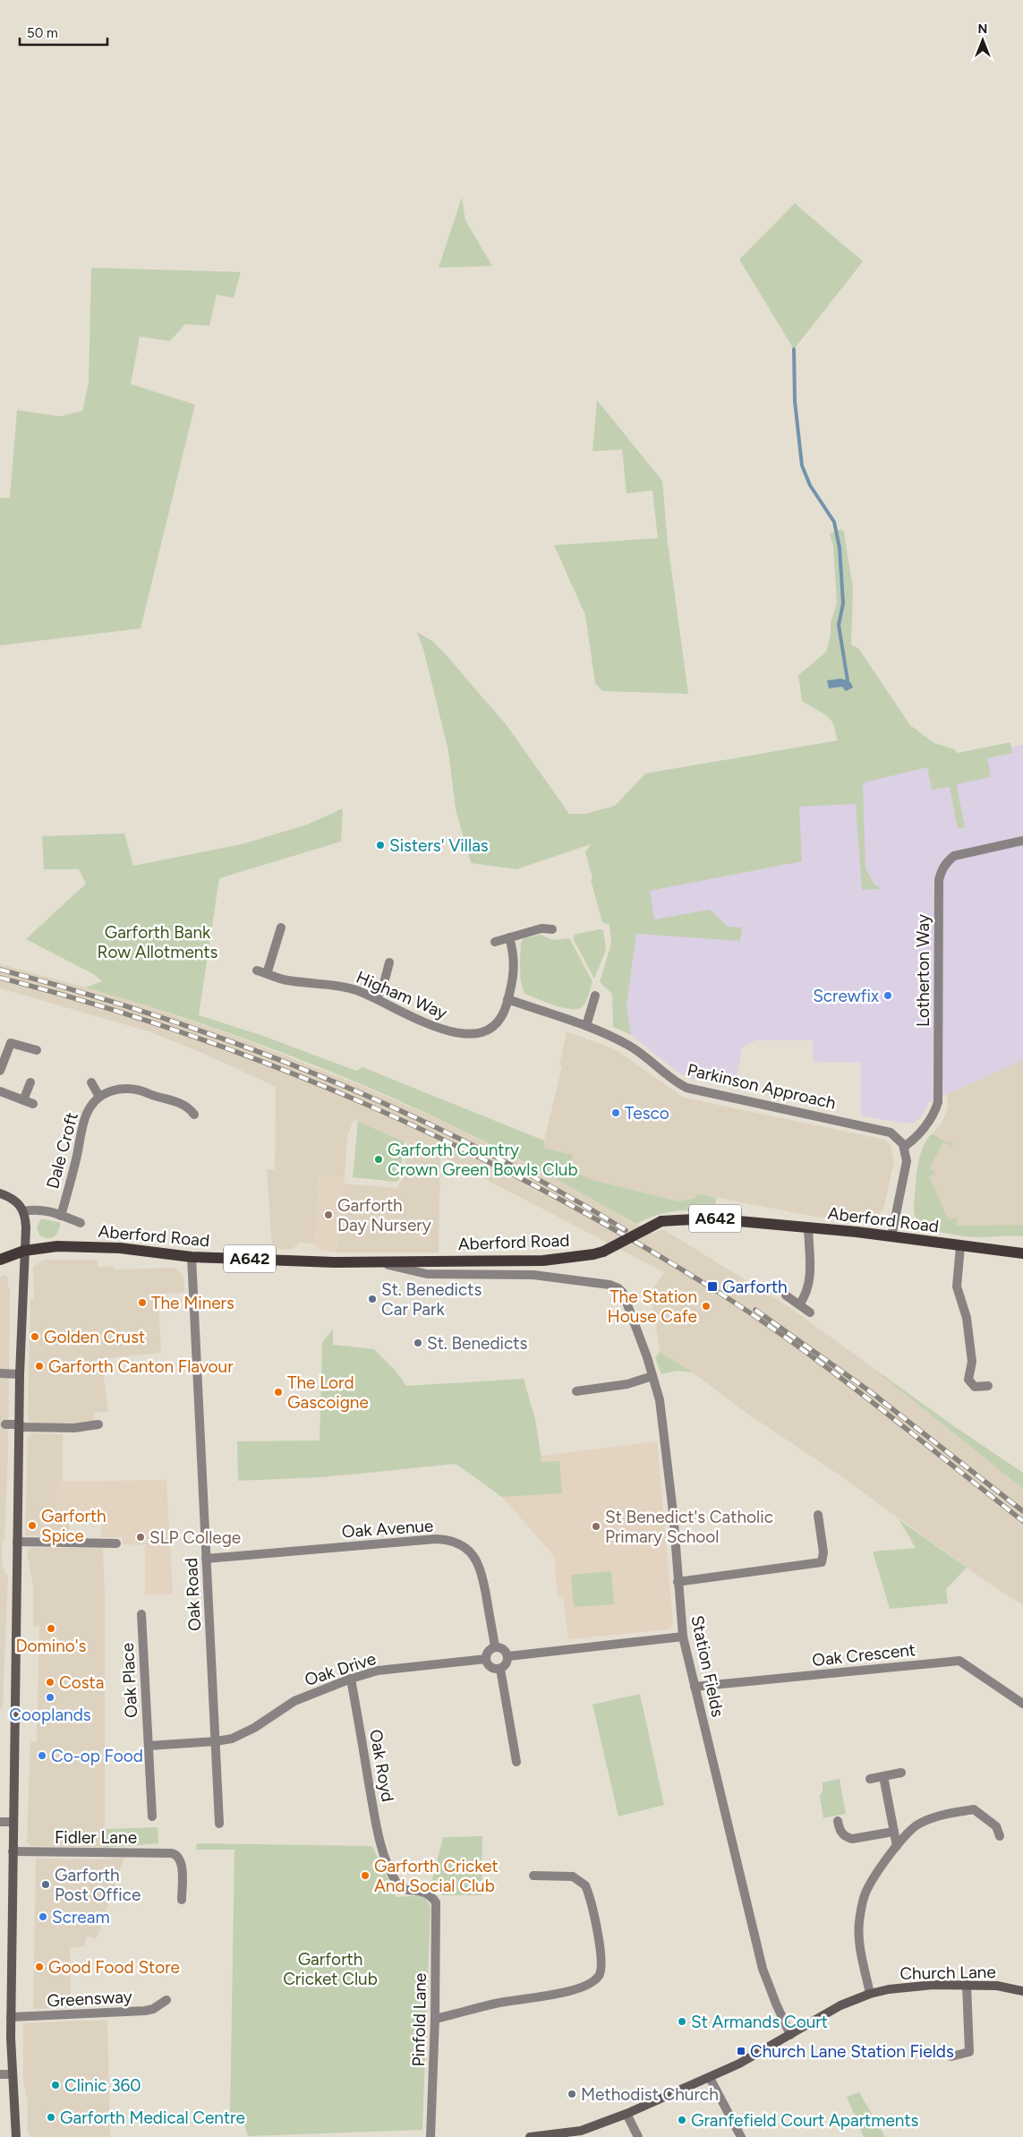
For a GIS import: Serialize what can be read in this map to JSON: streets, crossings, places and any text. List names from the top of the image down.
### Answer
{
  "streets": {
    "main road": ["A642", "Aberford Road", "Church Lane"],
    "street": [
      "Lotherton Way",
      "Higham Way",
      "Parkinson Approach",
      "Dale Croft",
      "Oak Avenue",
      "Oak Road",
      "Oak Crescent",
      "Station Fields",
      "Oak Drive",
      "Oak Place",
      "Oak Royd",
      "Fidler Lane",
      "Greensway",
      "Pinfold Lane"
    ]
  },
  "crossings": [
    ["Lotherton Way", "Parkinson Approach"],
    ["Higham Way", "Parkinson Approach"],
    ["A642", "Aberford Road"],
    ["Aberford Road", "Oak Road"],
    ["Aberford Road", "Station Fields"],
    ["Oak Avenue", "Oak Road"],
    ["Oak Avenue", "Oak Drive"],
    ["Oak Road", "Oak Drive"],
    ["Oak Crescent", "Station Fields"],
    ["Station Fields", "Church Lane"],
    ["Oak Drive", "Oak Royd"],
    ["Oak Royd", "Pinfold Lane"]
  ],
  "parks": ["Garforth Bank Row Allotments", "Garforth Cricket Club"],
  "places": {
    "other": [
      "Sisters' Villas",
      "Screwfix",
      "Tesco",
      "Garforth Country Crown Green Bowls Club",
      "Garforth Day Nursery",
      "St. Benedicts Car Park",
      "The Miners",
      "The Station House Cafe",
      "Golden Crust",
      "St. Benedicts",
      "Garforth Canton Flavour",
      "The Lord Gascoigne",
      "Garforth Spice",
      "St Benedict's Catholic Primary School",
      "SLP College",
      "Domino's",
      "Costa",
      "Cooplands",
      "Co-op Food",
      "Garforth Cricket And Social Club",
      "Garforth Post Office",
      "Scream",
      "Good Food Store",
      "St Armands Court",
      "Clinic 360",
      "Methodist Church",
      "Garforth Medical Centre",
      "Granfefield Court Apartments"
    ],
    "transit": ["Garforth", "Church Lane Station Fields"]
  },
  "scale_bar": "50 m",
  "north": "top"
}
